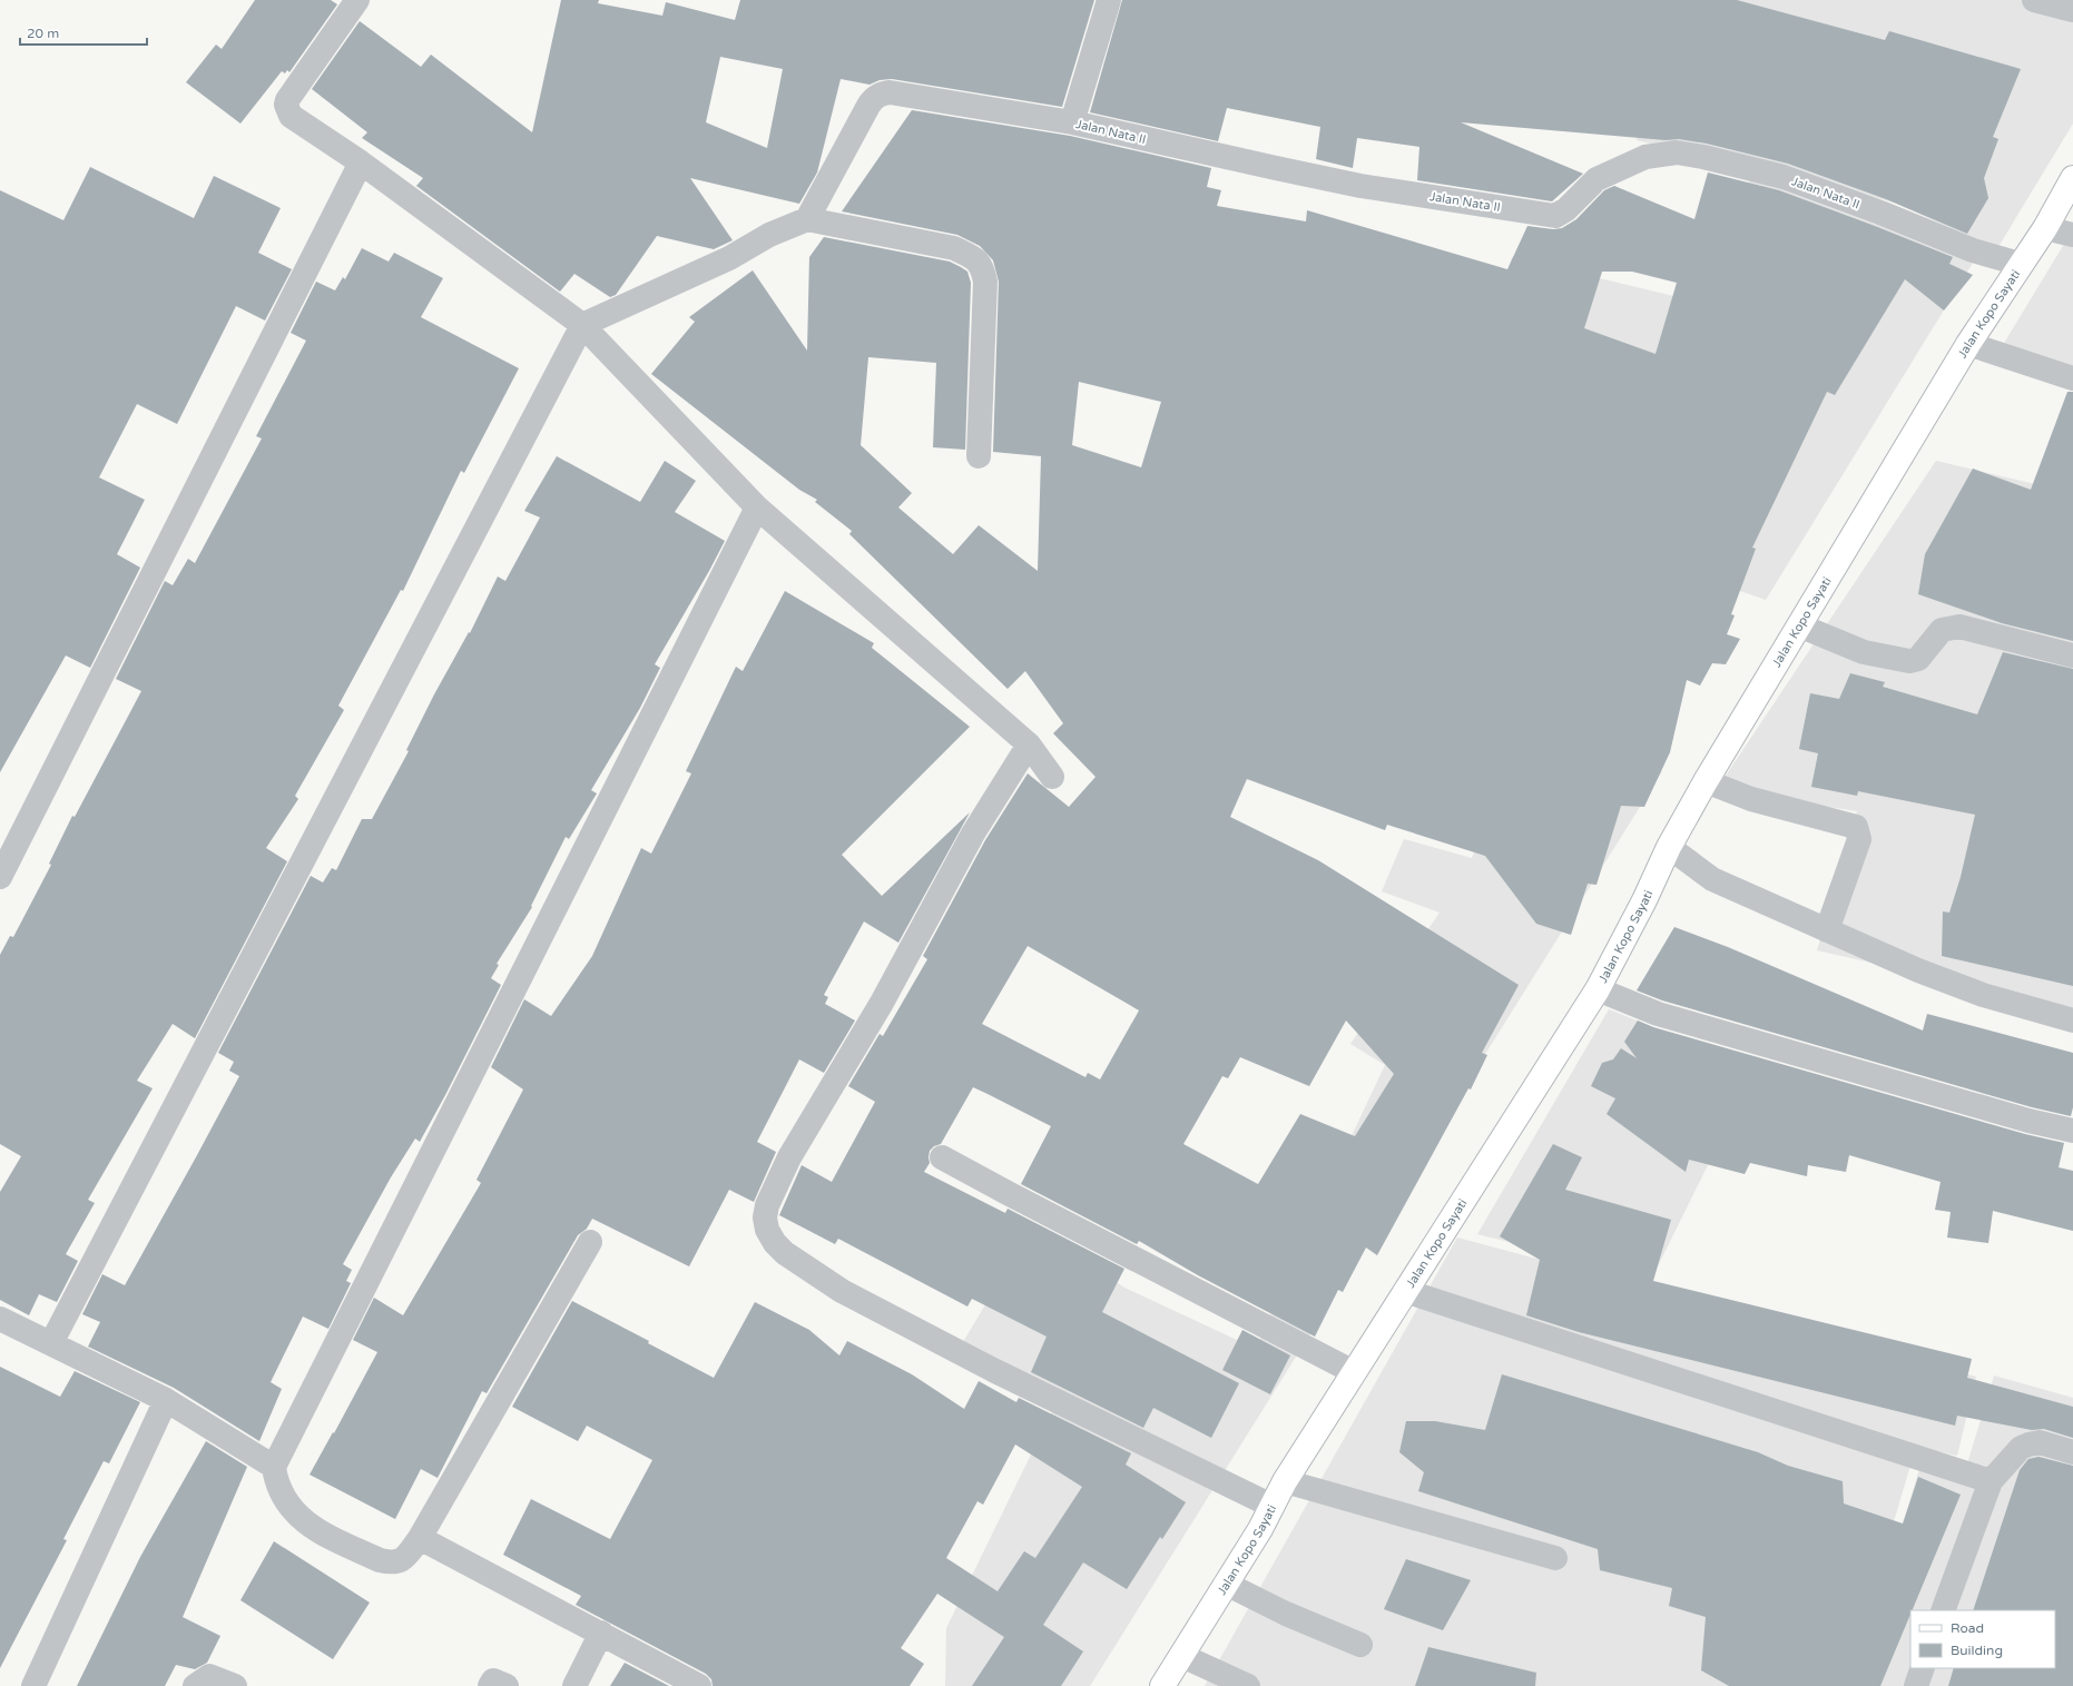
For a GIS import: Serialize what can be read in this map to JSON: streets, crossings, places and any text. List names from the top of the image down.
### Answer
{
  "streets": {
    "main road": ["Jalan Kopo Sayati"],
    "street": ["Jalan Nata II"]
  },
  "crossings": [
    ["Jalan Nata II", "Jalan Kopo Sayati"]
  ],
  "legend": ["Road", "Building"],
  "scale_bar": "20 m"
}
